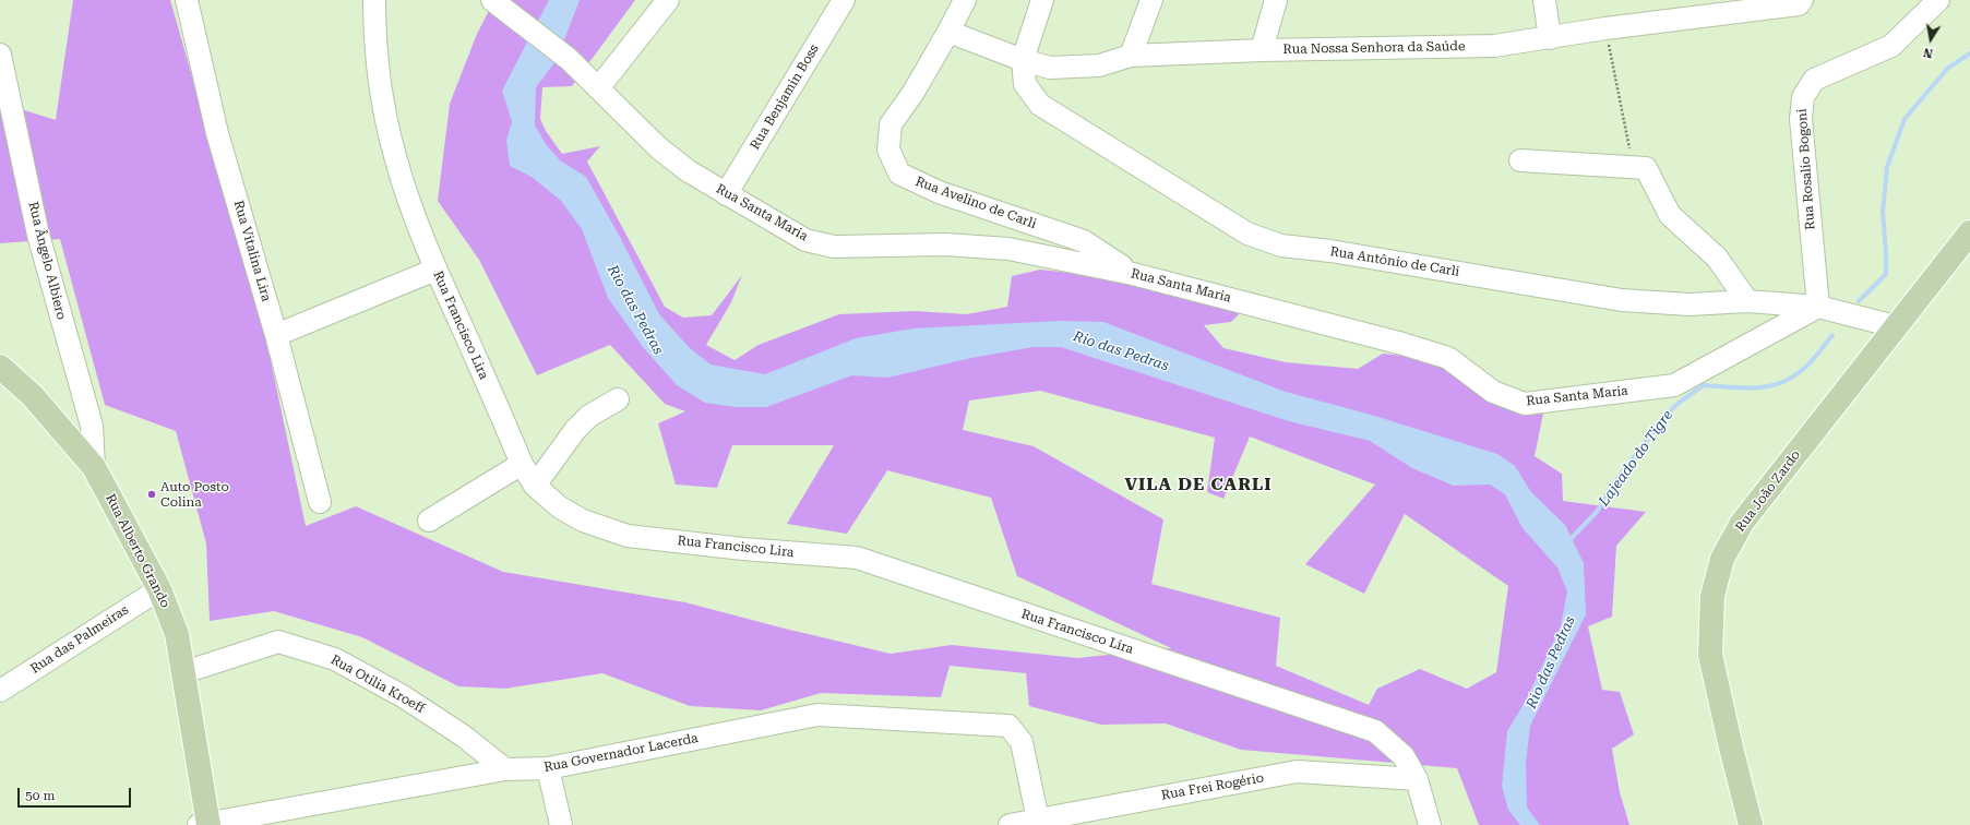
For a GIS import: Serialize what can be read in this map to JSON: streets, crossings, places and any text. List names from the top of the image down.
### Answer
{
  "streets": {
    "main road": ["Rua João Zardo", "Rua Alberto Grando"],
    "street": [
      "Rua Nossa Senhora da Saúde",
      "Rua Benjamin Boss",
      "Rua Rosalio Bogoni",
      "Rua Avelino de Carli",
      "Rua Santa Maria",
      "Rua Vitalina Lira",
      "Rua Ângelo Albiero",
      "Rua Antônio de Carli",
      "Rua Francisco Lira",
      "Rua das Palmeiras",
      "Rua Otilia Kroeff",
      "Rua Governador Lacerda",
      "Rua Frei Rogério"
    ]
  },
  "crossings": [
    ["Rua Nossa Senhora da Saúde", "Rua Avelino de Carli"],
    ["Rua Nossa Senhora da Saúde", "Rua Antônio de Carli"],
    ["Rua Benjamin Boss", "Rua Santa Maria"],
    ["Rua Rosalio Bogoni", "Rua Santa Maria"],
    ["Rua Rosalio Bogoni", "Rua Antônio de Carli"],
    ["Rua Avelino de Carli", "Rua Santa Maria"],
    ["Rua Santa Maria", "Rua Antônio de Carli"],
    ["Rua Ângelo Albiero", "Rua Alberto Grando"],
    ["Rua Antônio de Carli", "Rua João Zardo"],
    ["Rua Francisco Lira", "Rua Frei Rogério"],
    ["Rua Alberto Grando", "Rua das Palmeiras"],
    ["Rua Alberto Grando", "Rua Otilia Kroeff"],
    ["Rua Alberto Grando", "Rua Governador Lacerda"],
    ["Rua Otilia Kroeff", "Rua Governador Lacerda"],
    ["Rua Governador Lacerda", "Rua Frei Rogério"]
  ],
  "districts": ["VILA DE CARLI"],
  "water": ["Rio das Pedras", "Lajeado do Tigre"],
  "places": ["Auto Posto Colina"],
  "scale_bar": "50 m",
  "north": "bottom"
}
